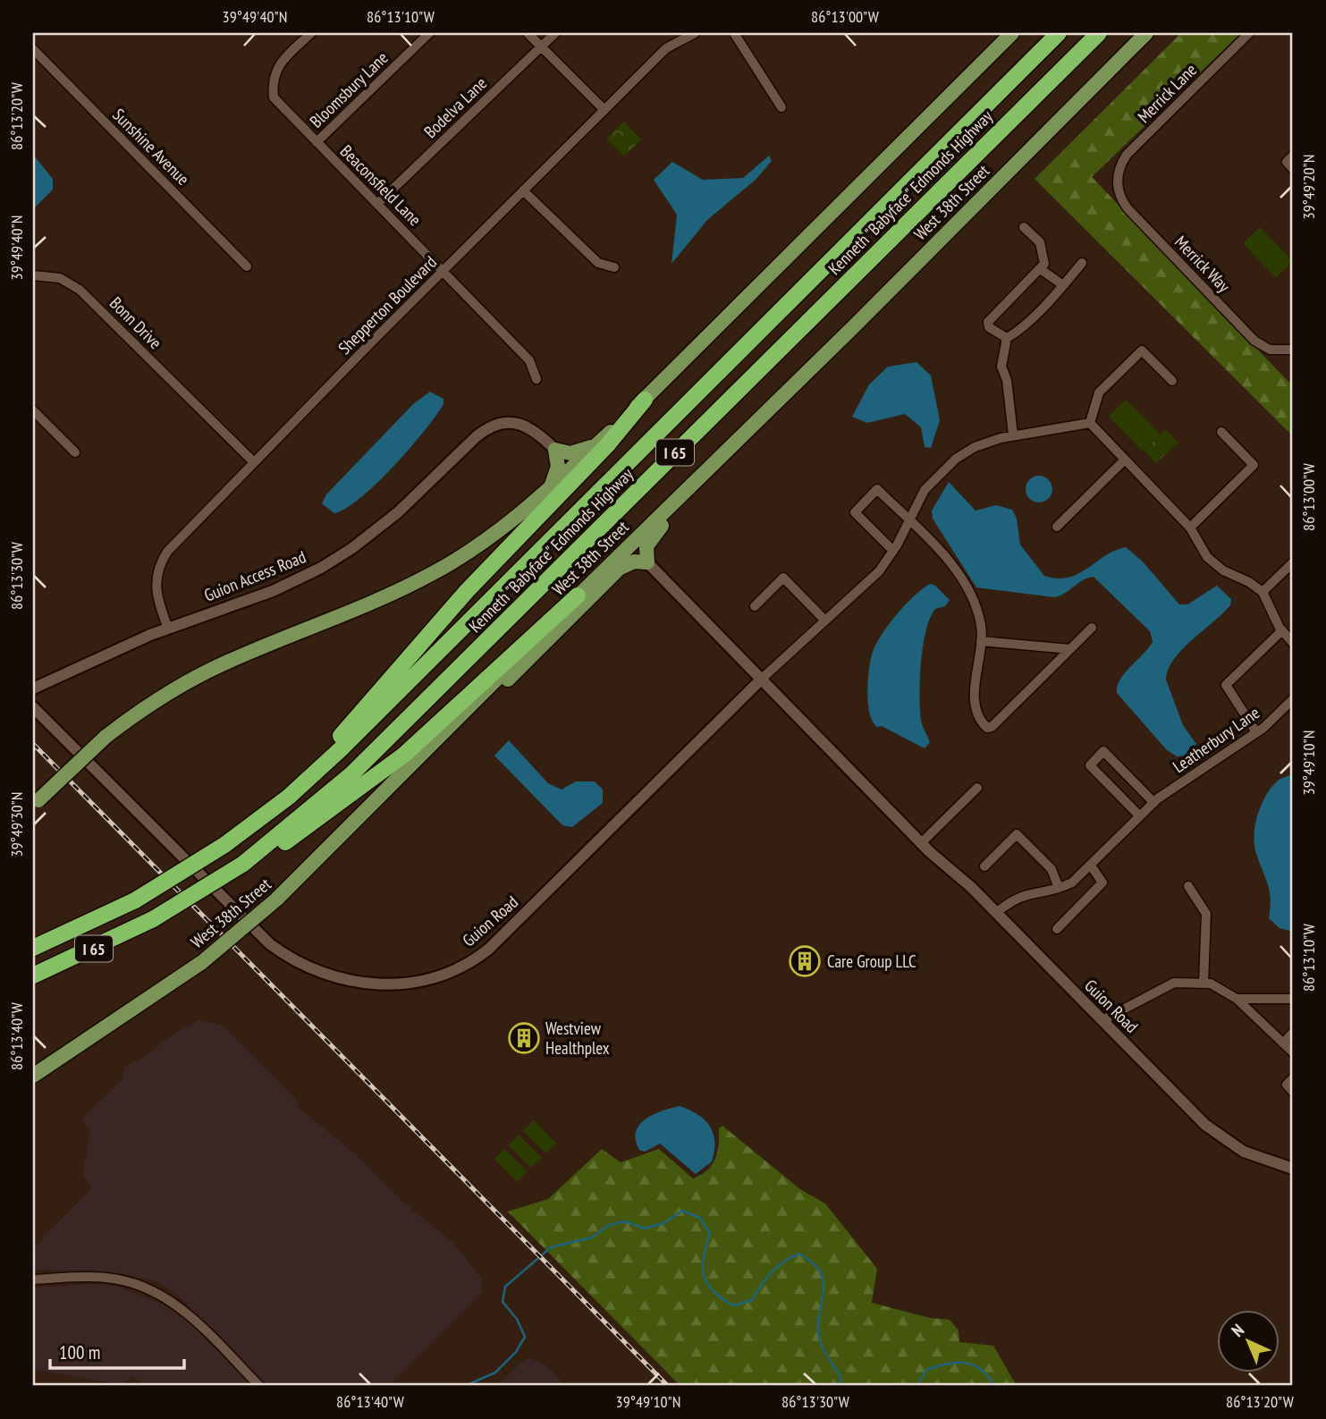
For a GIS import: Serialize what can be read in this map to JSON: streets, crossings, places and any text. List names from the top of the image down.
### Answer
{
  "streets": {
    "highway": ["Kenneth \"Babyface\" Edmonds Highway", "I 65"],
    "main road": ["West 38th Street"],
    "street": [
      "Bloomsbury Lane",
      "Merrick Lane",
      "Bodelva Lane",
      "Sunshine Avenue",
      "Beaconsfield Lane",
      "Merrick Way",
      "Shepperton Boulevard",
      "Bonn Drive",
      "Guion Access Road",
      "Leatherbury Lane",
      "Guion Road"
    ]
  },
  "crossings": [
    ["Bloomsbury Lane", "Beaconsfield Lane"],
    ["Merrick Lane", "Merrick Way"],
    ["Bodelva Lane", "Beaconsfield Lane"],
    ["Beaconsfield Lane", "Shepperton Boulevard"],
    ["Shepperton Boulevard", "Bonn Drive"],
    ["Shepperton Boulevard", "Guion Access Road"],
    ["Leatherbury Lane", "Guion Road"]
  ],
  "places": {
    "building": ["Care Group LLC", "Westview Healthplex"]
  },
  "scale_bar": "100 m",
  "north": "top left",
  "coordinates": [
    "39°49'40\"N",
    "86°13'10\"W",
    "86°13'00\"W",
    "86°13'20\"W",
    "39°49'20\"N",
    "86°13'30\"W",
    "39°49'10\"N",
    "39°49'30\"N",
    "86°13'40\"W"
  ]
}
